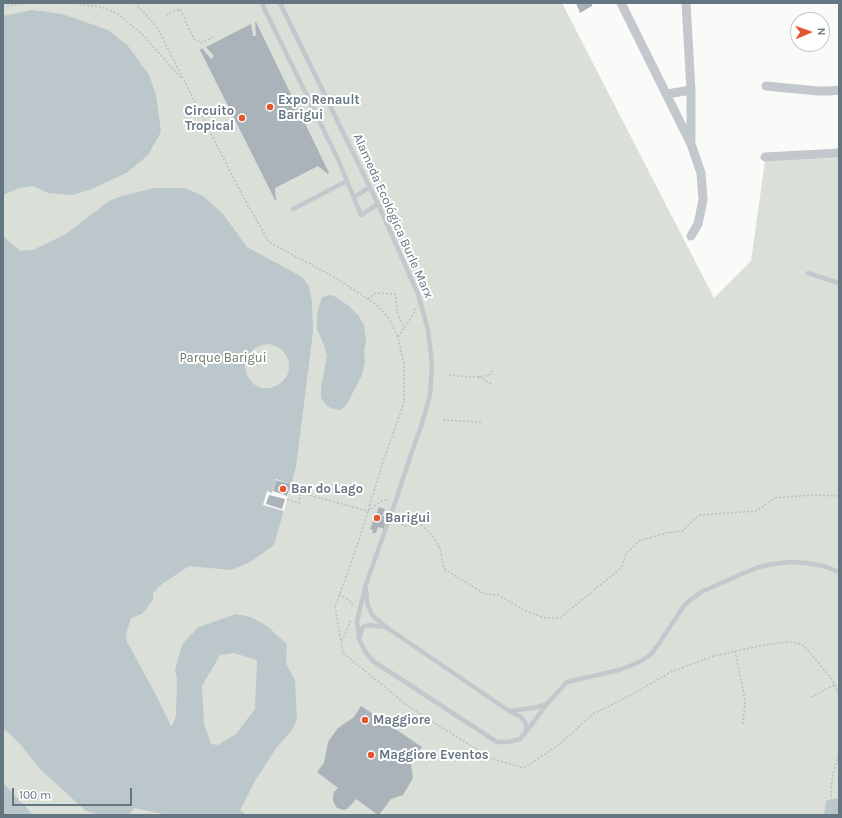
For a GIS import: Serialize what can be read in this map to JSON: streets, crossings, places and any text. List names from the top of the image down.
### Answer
{
  "streets": {
    "lane": ["Alameda Ecológica Burle Marx"]
  },
  "parks": ["Parque Barigui"],
  "places": [
    "Expo Renault Barigui",
    "Circuito Tropical",
    "Bar do Lago",
    "Barigui",
    "Maggiore",
    "Maggiore Eventos"
  ],
  "scale_bar": "100 m",
  "north": "right"
}
